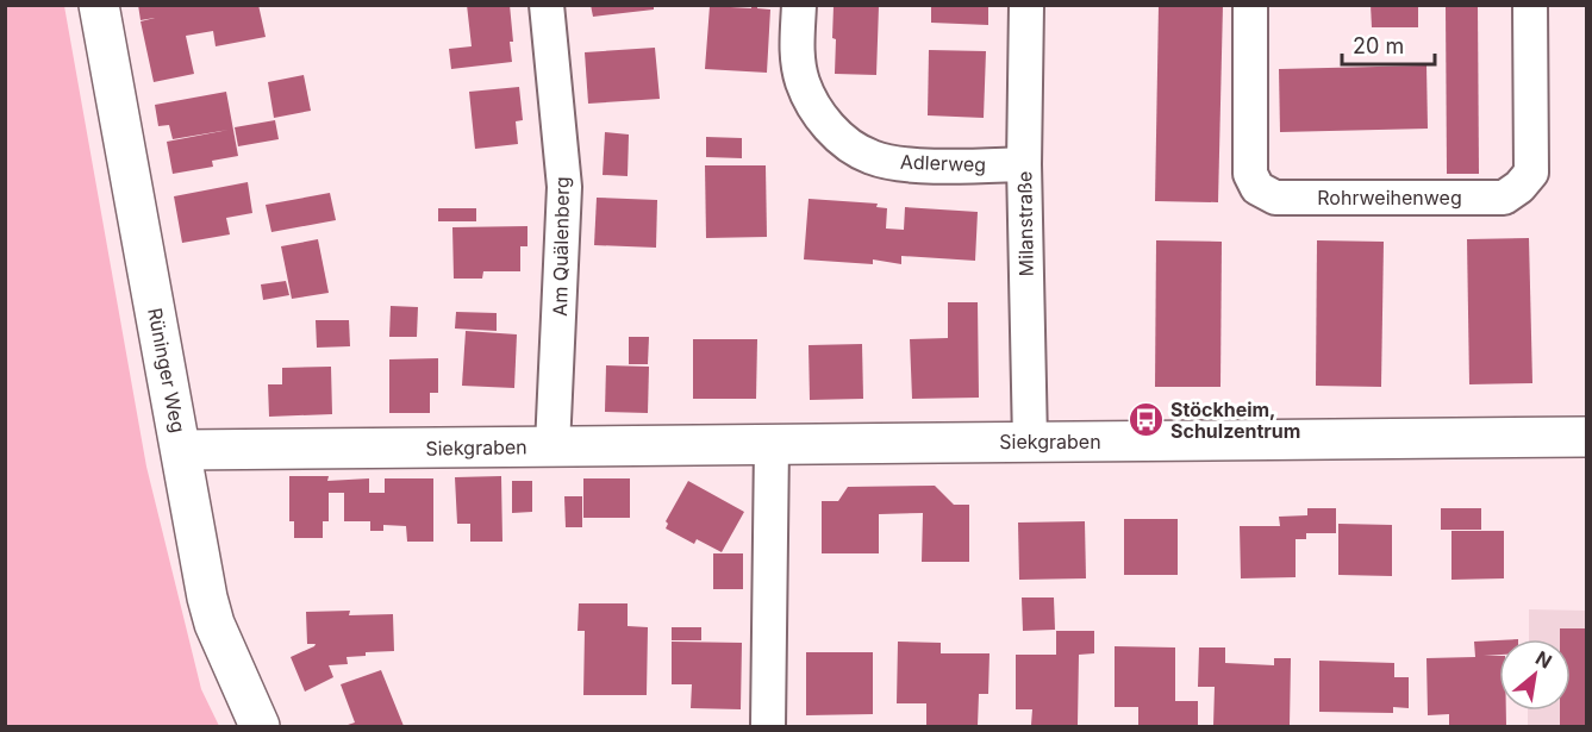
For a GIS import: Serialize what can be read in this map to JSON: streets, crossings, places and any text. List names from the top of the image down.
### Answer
{
  "streets": {
    "street": [
      "Adlerweg",
      "Rohrweihenweg",
      "Milanstraße",
      "Am Quälenberg",
      "Rüninger Weg",
      "Siekgraben"
    ]
  },
  "crossings": [
    ["Adlerweg", "Milanstraße"],
    ["Milanstraße", "Siekgraben"],
    ["Am Quälenberg", "Siekgraben"],
    ["Rüninger Weg", "Siekgraben"]
  ],
  "places": {
    "bus stop": ["Stöckheim, Schulzentrum"]
  },
  "scale_bar": "20 m",
  "north": "top right"
}
